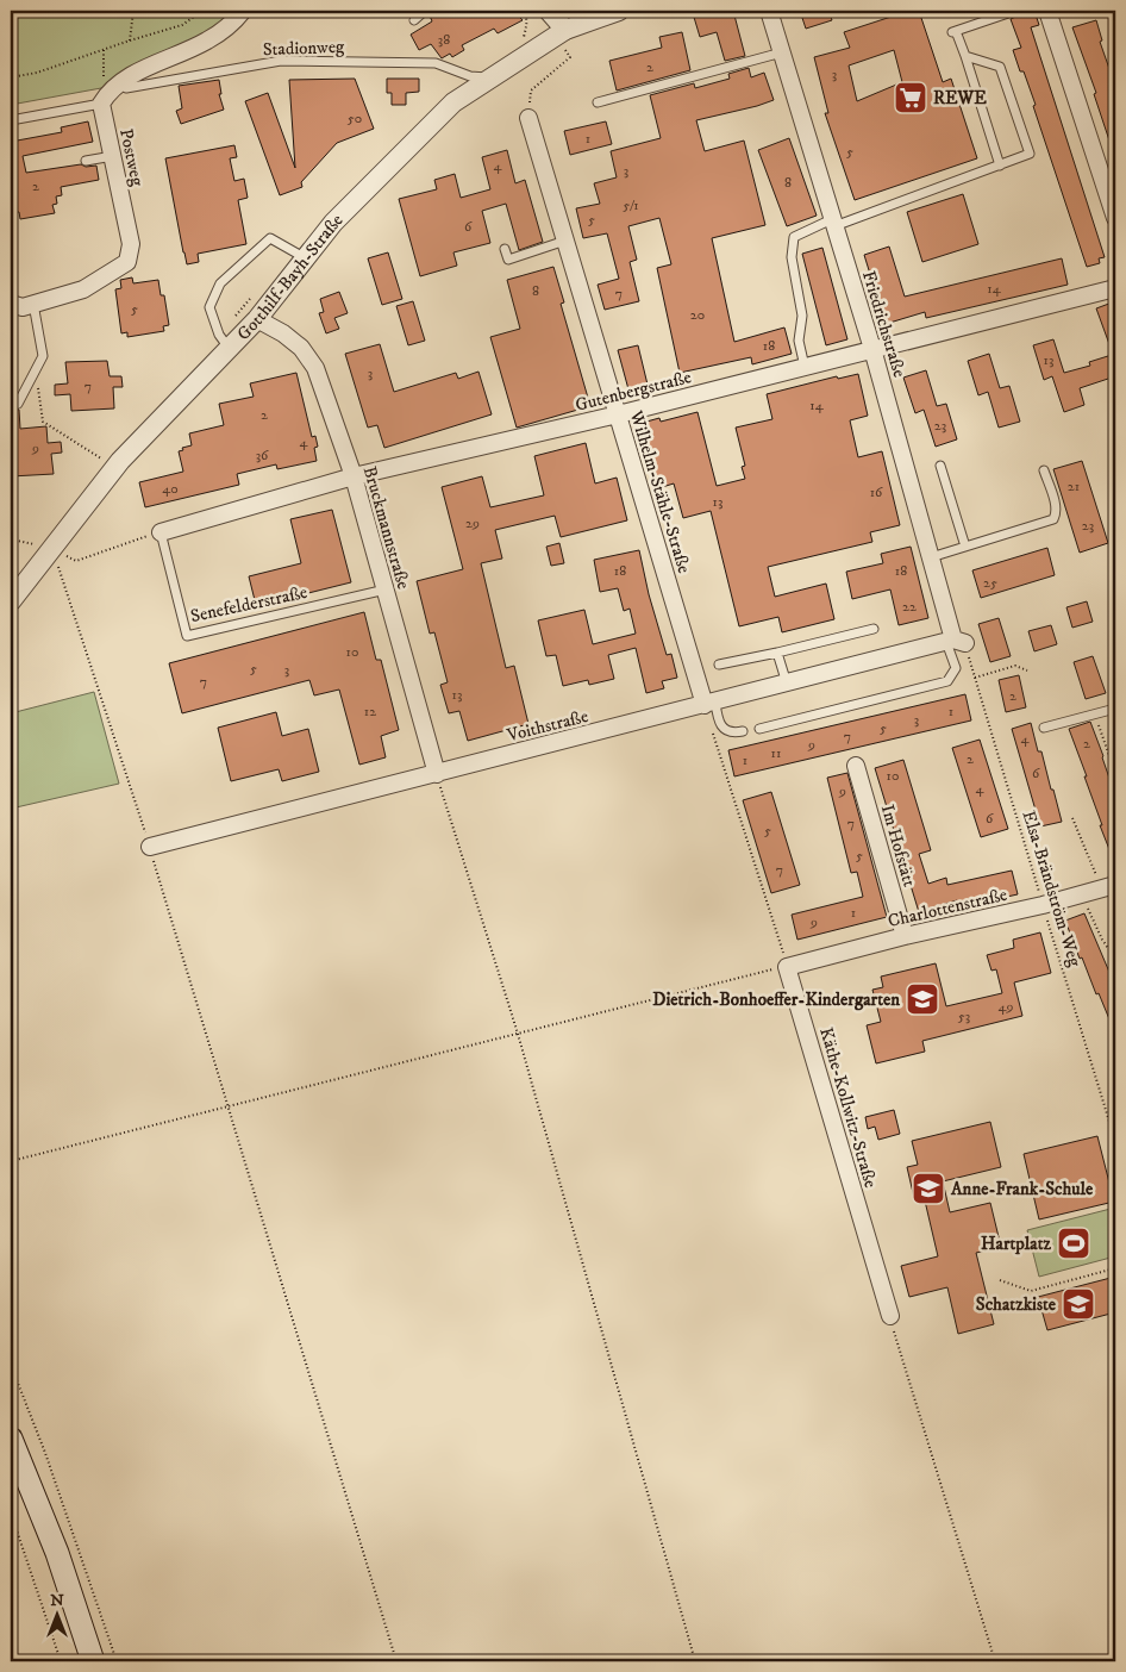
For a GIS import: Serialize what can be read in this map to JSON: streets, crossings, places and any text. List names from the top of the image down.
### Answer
{
  "streets": {
    "street": [
      "Postweg",
      "Gotthilf-Bayh-Straße",
      "Friedrichstraße",
      "Gutenbergstraße",
      "Wilhelm-Stähle-Straße",
      "Bruckmannstraße",
      "Voithstraße",
      "Im Hofstätt",
      "Charlottenstraße",
      "Käthe-Kollwitz-Straße"
    ],
    "lane": ["Stadionweg", "Senefelderstraße"],
    "path": ["Elsa-Brändström-Weg"]
  },
  "crossings": [
    ["Stadionweg", "Gotthilf-Bayh-Straße"],
    ["Gotthilf-Bayh-Straße", "Bruckmannstraße"],
    ["Friedrichstraße", "Gutenbergstraße"],
    ["Friedrichstraße", "Voithstraße"],
    ["Friedrichstraße", "Elsa-Brändström-Weg"],
    ["Gutenbergstraße", "Wilhelm-Stähle-Straße"],
    ["Gutenbergstraße", "Bruckmannstraße"],
    ["Gutenbergstraße", "Senefelderstraße"],
    ["Wilhelm-Stähle-Straße", "Voithstraße"],
    ["Bruckmannstraße", "Senefelderstraße"],
    ["Bruckmannstraße", "Voithstraße"],
    ["Voithstraße", "Elsa-Brändström-Weg"],
    ["Im Hofstätt", "Charlottenstraße"],
    ["Elsa-Brändström-Weg", "Charlottenstraße"],
    ["Charlottenstraße", "Käthe-Kollwitz-Straße"]
  ],
  "places": {
    "supermarket": ["REWE"],
    "school or university": ["Dietrich-Bonhoeffer-Kindergarten", "Anne-Frank-Schule", "Schatzkiste"],
    "sports": ["Hartplatz"]
  },
  "house_numbers": [
    "38",
    "2",
    "3",
    "50",
    "1",
    "5",
    "4",
    "3",
    "8",
    "2",
    "5/1",
    "5",
    "6",
    "14",
    "8",
    "7",
    "5",
    "20",
    "18",
    "13",
    "3",
    "7",
    "14",
    "2",
    "23",
    "4",
    "9",
    "36",
    "21",
    "40",
    "16",
    "13",
    "29",
    "23",
    "18",
    "18",
    "25",
    "22",
    "10",
    "5",
    "3",
    "7",
    "13",
    "2",
    "12",
    "1",
    "3",
    "5",
    "7",
    "4",
    "2",
    "9",
    "11",
    "2",
    "1",
    "6",
    "10",
    "4",
    "9",
    "6",
    "7",
    "5",
    "5",
    "7",
    "1",
    "9",
    "49",
    "53"
  ],
  "north": "top"
}
